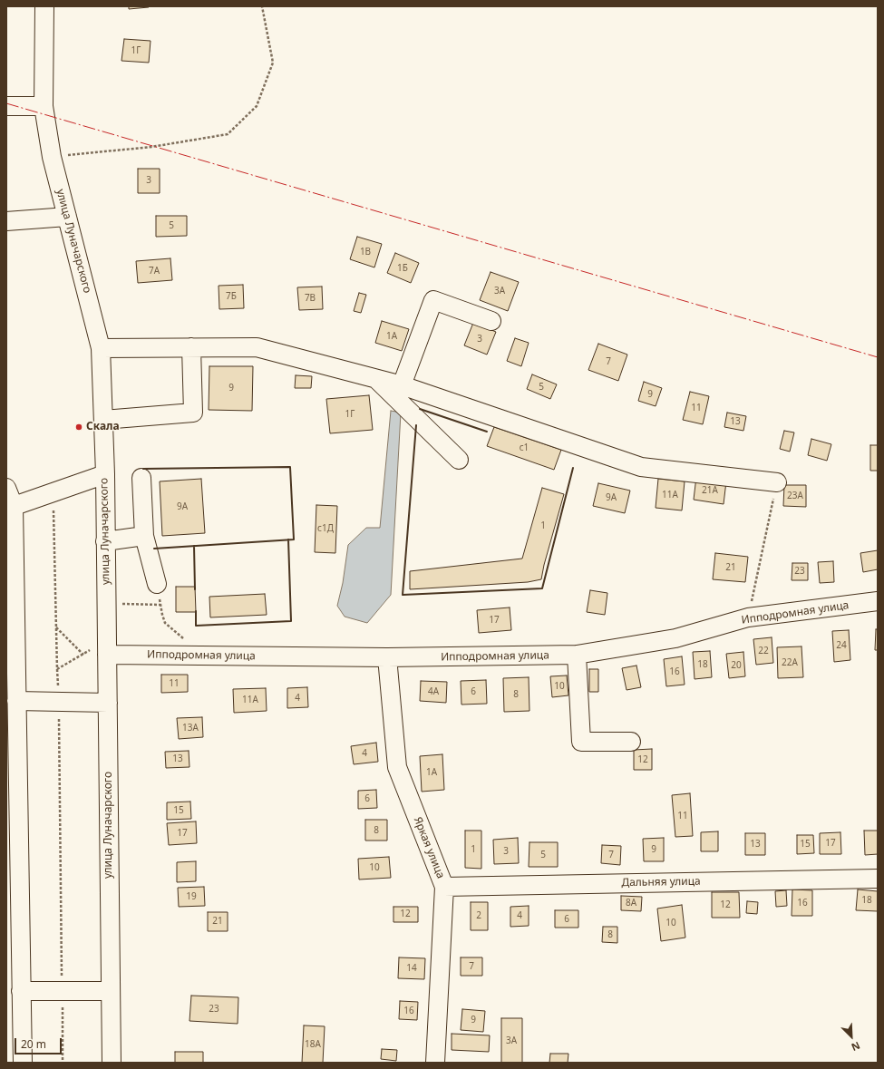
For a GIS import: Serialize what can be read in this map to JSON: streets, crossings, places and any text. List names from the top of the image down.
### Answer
{
  "streets": {
    "street": [
      "улица Луначарского",
      "Ипподромная улица",
      "Яркая улица",
      "Дальняя улица"
    ]
  },
  "crossings": [
    ["улица Луначарского", "Ипподромная улица"],
    ["Ипподромная улица", "Яркая улица"],
    ["Яркая улица", "Дальняя улица"]
  ],
  "places": ["Скала"],
  "house_numbers": [
    "1Г",
    "3",
    "5",
    "1В",
    "1Б",
    "7А",
    "3А",
    "7Б",
    "7В",
    "1А",
    "3",
    "7",
    "5",
    "9",
    "9",
    "11",
    "1Г",
    "13",
    "с1",
    "21А",
    "11А",
    "23А",
    "9А",
    "9А",
    "1",
    "с1Д",
    "21",
    "23",
    "17",
    "24",
    "22",
    "22А",
    "18",
    "20",
    "16",
    "11",
    "10",
    "4А",
    "6",
    "8",
    "4",
    "11А",
    "13А",
    "4",
    "13",
    "12",
    "1А",
    "6",
    "15",
    "11",
    "8",
    "17",
    "17",
    "13",
    "15",
    "1",
    "9",
    "3",
    "5",
    "7",
    "10",
    "19",
    "18",
    "8А",
    "16",
    "12",
    "12",
    "2",
    "4",
    "6",
    "21",
    "10",
    "8",
    "7",
    "14",
    "23",
    "16",
    "9",
    "3А",
    "18А"
  ],
  "scale_bar": "20 m",
  "north": "bottom right"
}
